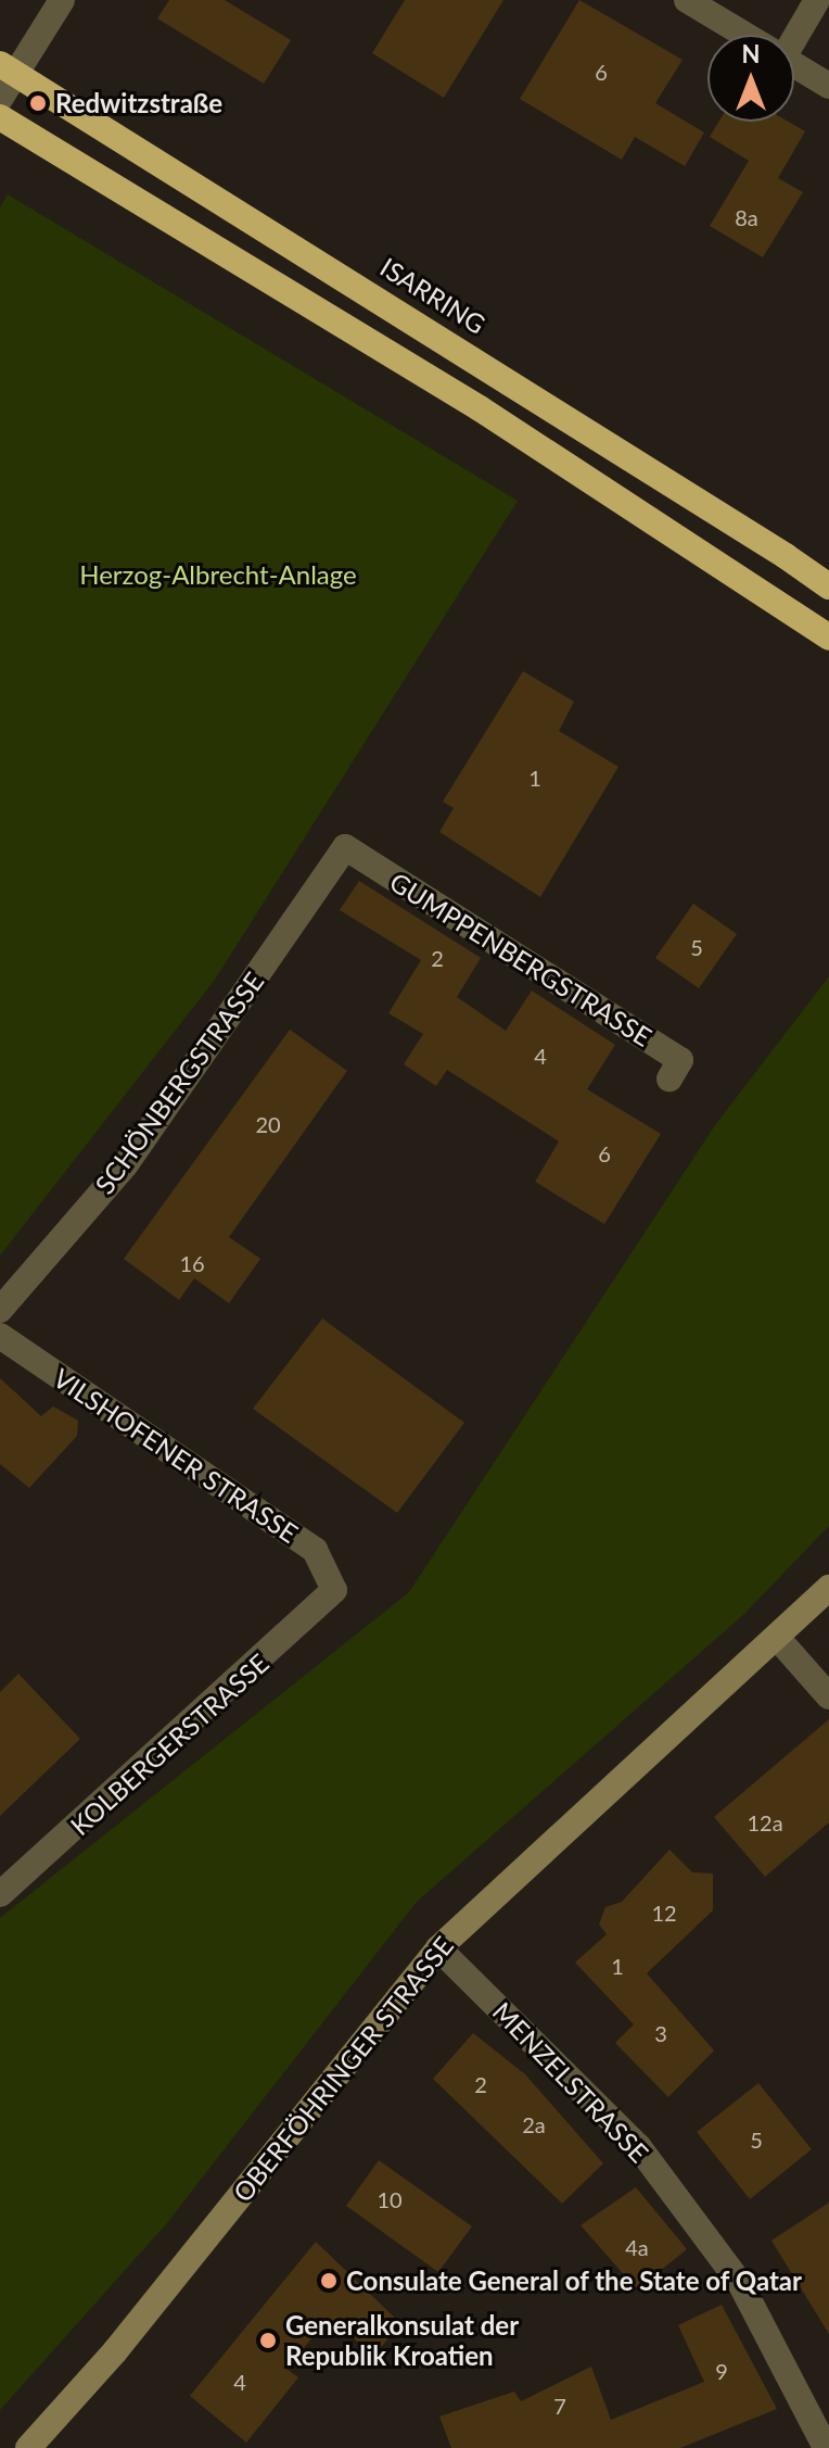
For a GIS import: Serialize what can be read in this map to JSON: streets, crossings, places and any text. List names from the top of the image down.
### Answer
{
  "streets": {
    "highway": ["ISARRING"],
    "main road": ["OBERFÖHRINGER STRASSE"],
    "street": [
      "GUMPPENBERGSTRASSE",
      "SCHÖNBERGSTRASSE",
      "VILSHOFENER STRASSE",
      "KOLBERGERSTRASSE",
      "MENZELSTRASSE"
    ]
  },
  "crossings": [
    ["GUMPPENBERGSTRASSE", "SCHÖNBERGSTRASSE"],
    ["VILSHOFENER STRASSE", "KOLBERGERSTRASSE"],
    ["OBERFÖHRINGER STRASSE", "MENZELSTRASSE"]
  ],
  "parks": ["Herzog-Albrecht-Anlage"],
  "places": ["Redwitzstraße", "Consulate General of the State of Qatar", "Generalkonsulat der Republik Kroatien"],
  "house_numbers": [
    "6",
    "8a",
    "1",
    "5",
    "2",
    "4",
    "20",
    "6",
    "16",
    "12a",
    "12",
    "1",
    "3",
    "2",
    "2a",
    "5",
    "10",
    "4a",
    "9",
    "4",
    "7"
  ],
  "north": "top"
}
